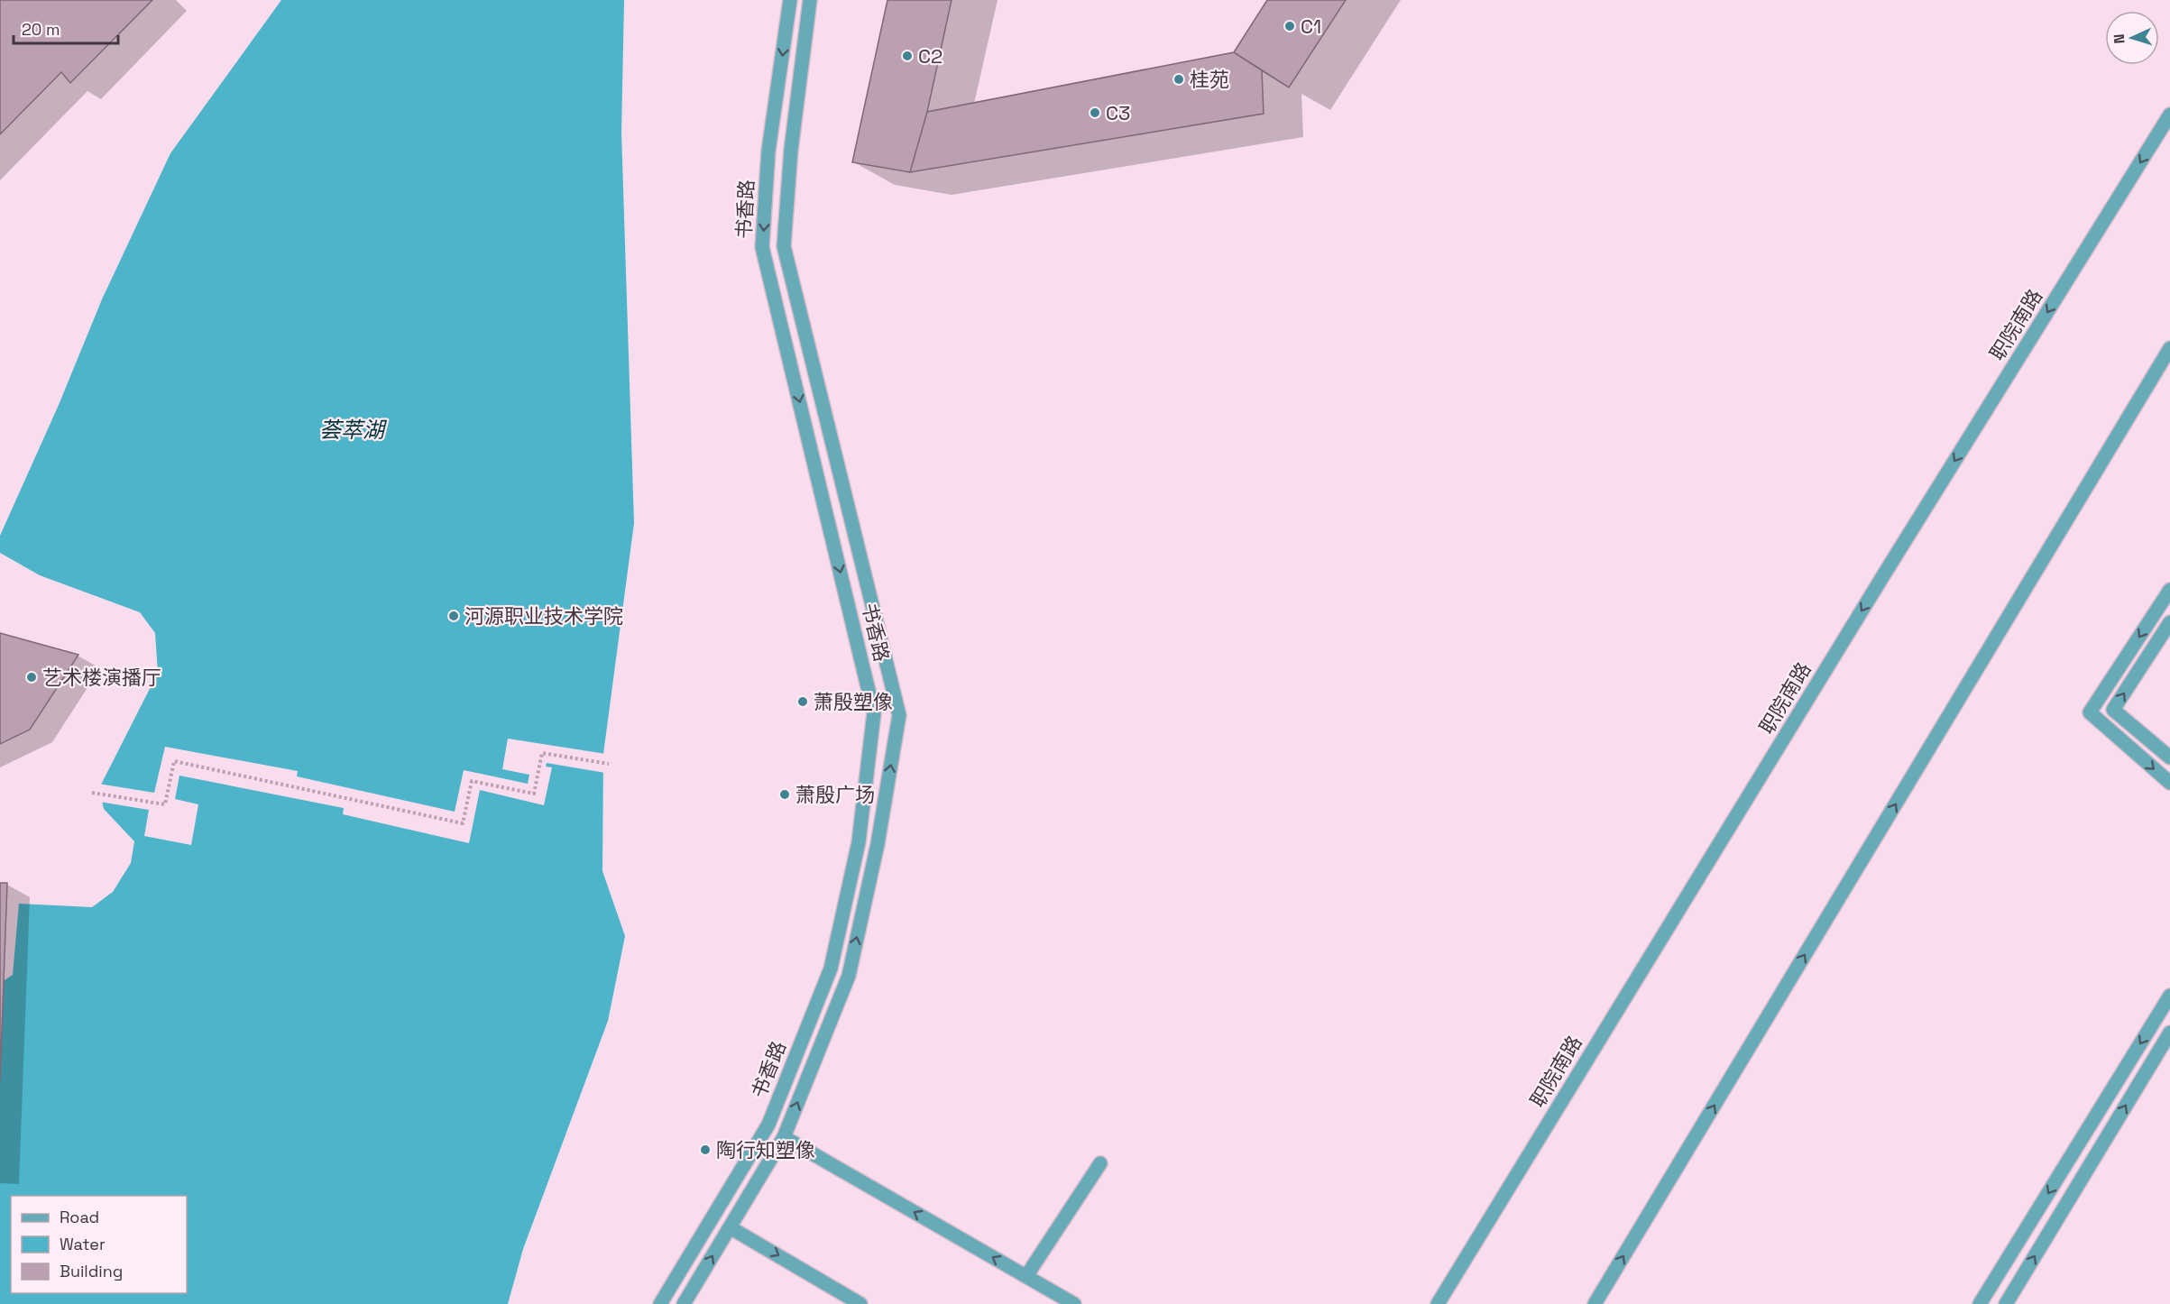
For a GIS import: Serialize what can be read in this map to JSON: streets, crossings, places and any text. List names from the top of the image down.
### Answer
{
  "streets": {
    "street": ["书香路", "职院南路"]
  },
  "one_way": ["职院南路"],
  "water": ["荟萃湖"],
  "places": [
    "C1",
    "C2",
    "桂苑",
    "C3",
    "河源职业技术学院",
    "艺术楼演播厅",
    "萧殷塑像",
    "萧殷广场",
    "陶行知塑像"
  ],
  "legend": ["Road", "Water", "Building"],
  "scale_bar": "20 m",
  "north": "left"
}
